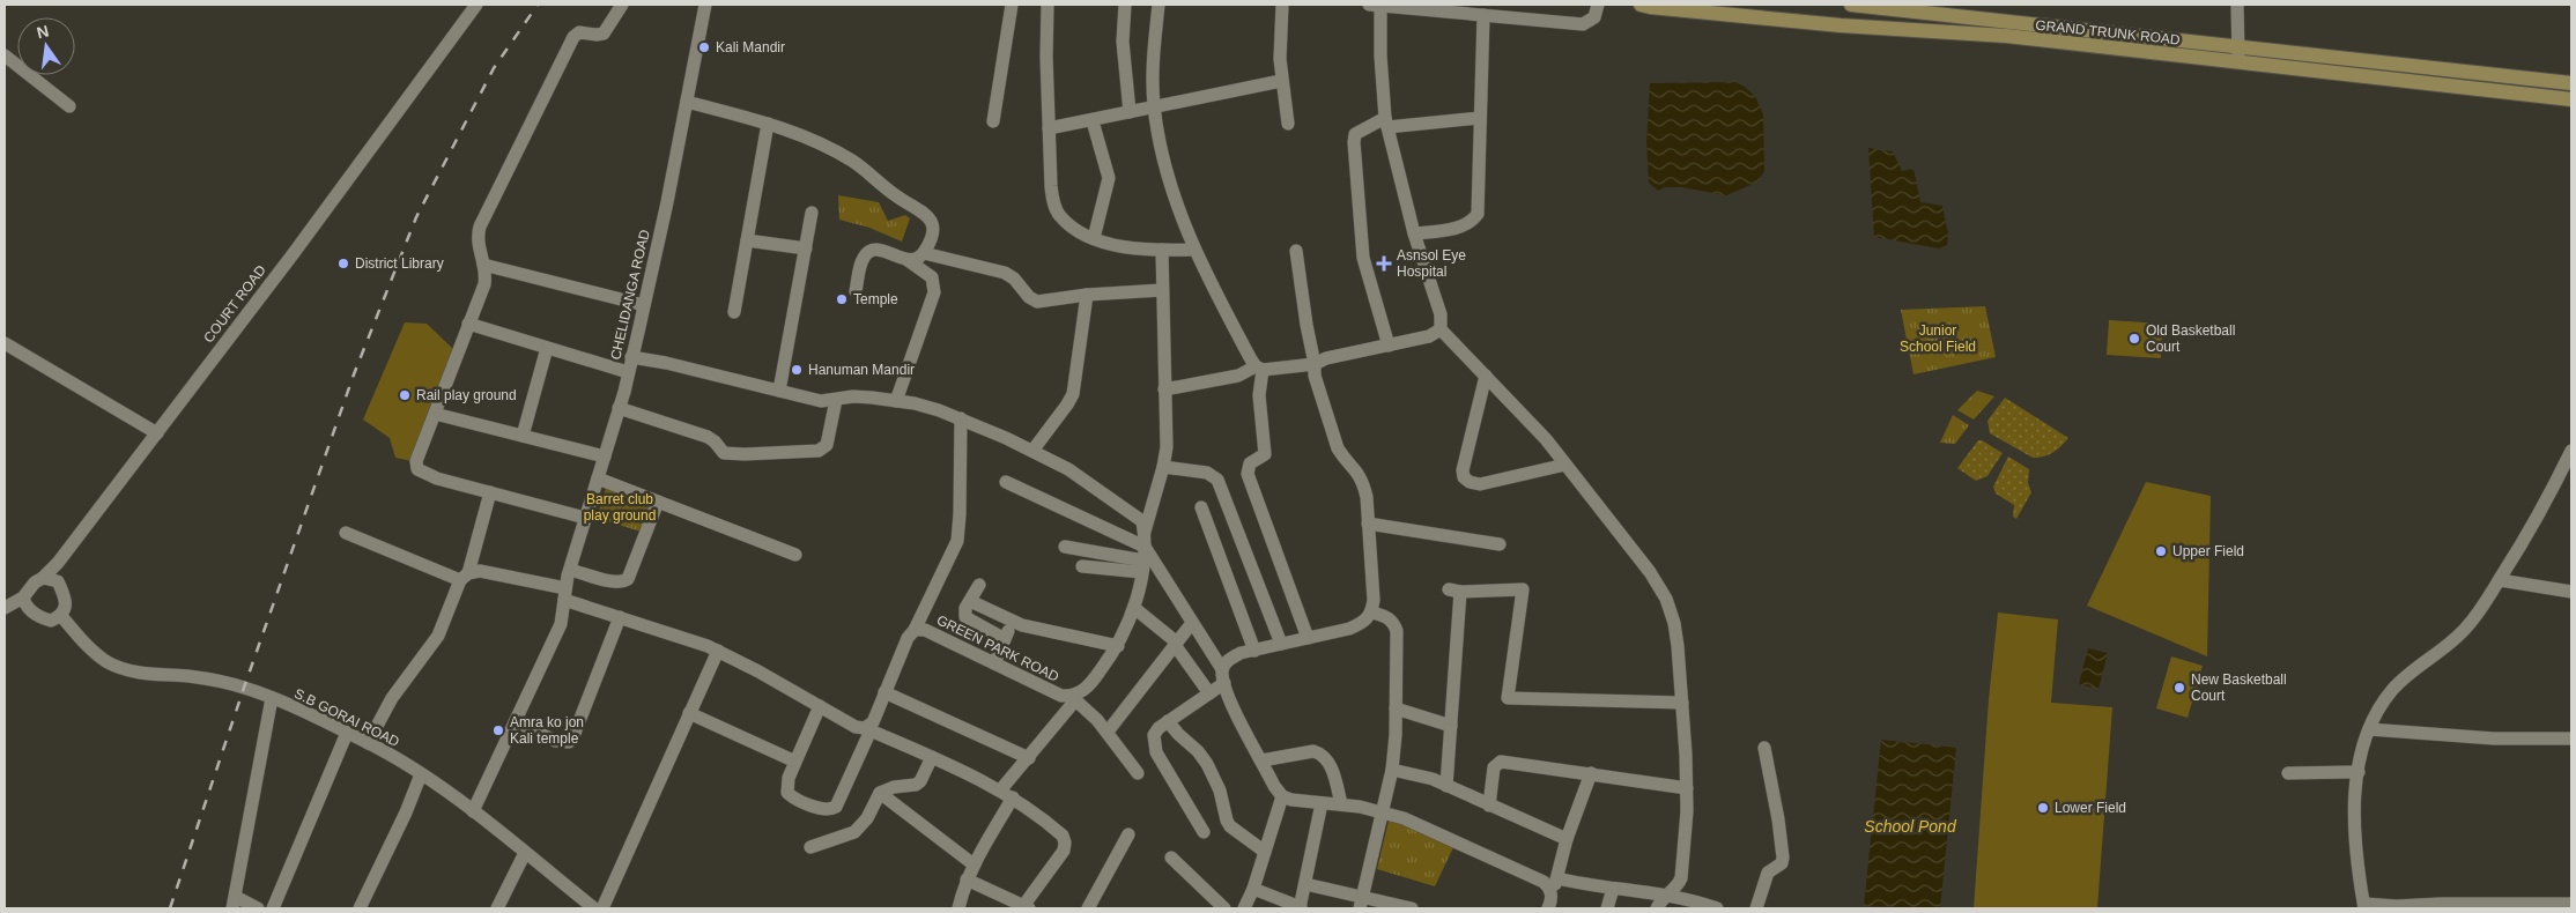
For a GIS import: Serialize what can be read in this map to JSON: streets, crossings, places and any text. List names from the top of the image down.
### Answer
{
  "streets": {
    "main road": ["GRAND TRUNK ROAD"],
    "street": [
      "CHELIDANGA ROAD",
      "COURT ROAD",
      "GREEN PARK ROAD",
      "S.B GORAI ROAD"
    ]
  },
  "crossings": [
    ["CHELIDANGA ROAD", "S.B GORAI ROAD"],
    ["COURT ROAD", "S.B GORAI ROAD"]
  ],
  "water": ["School Pond"],
  "parks": ["Junior School Field", "Barret club play ground"],
  "places": {
    "other": [
      "Kali Mandir",
      "District Library",
      "Temple",
      "Old Basketball Court",
      "Hanuman Mandir",
      "Rail play ground",
      "Upper Field",
      "New Basketball Court",
      "Amra ko jon Kali temple",
      "Lower Field"
    ],
    "health": ["Asnsol Eye Hospital"]
  },
  "north": "top"
}
